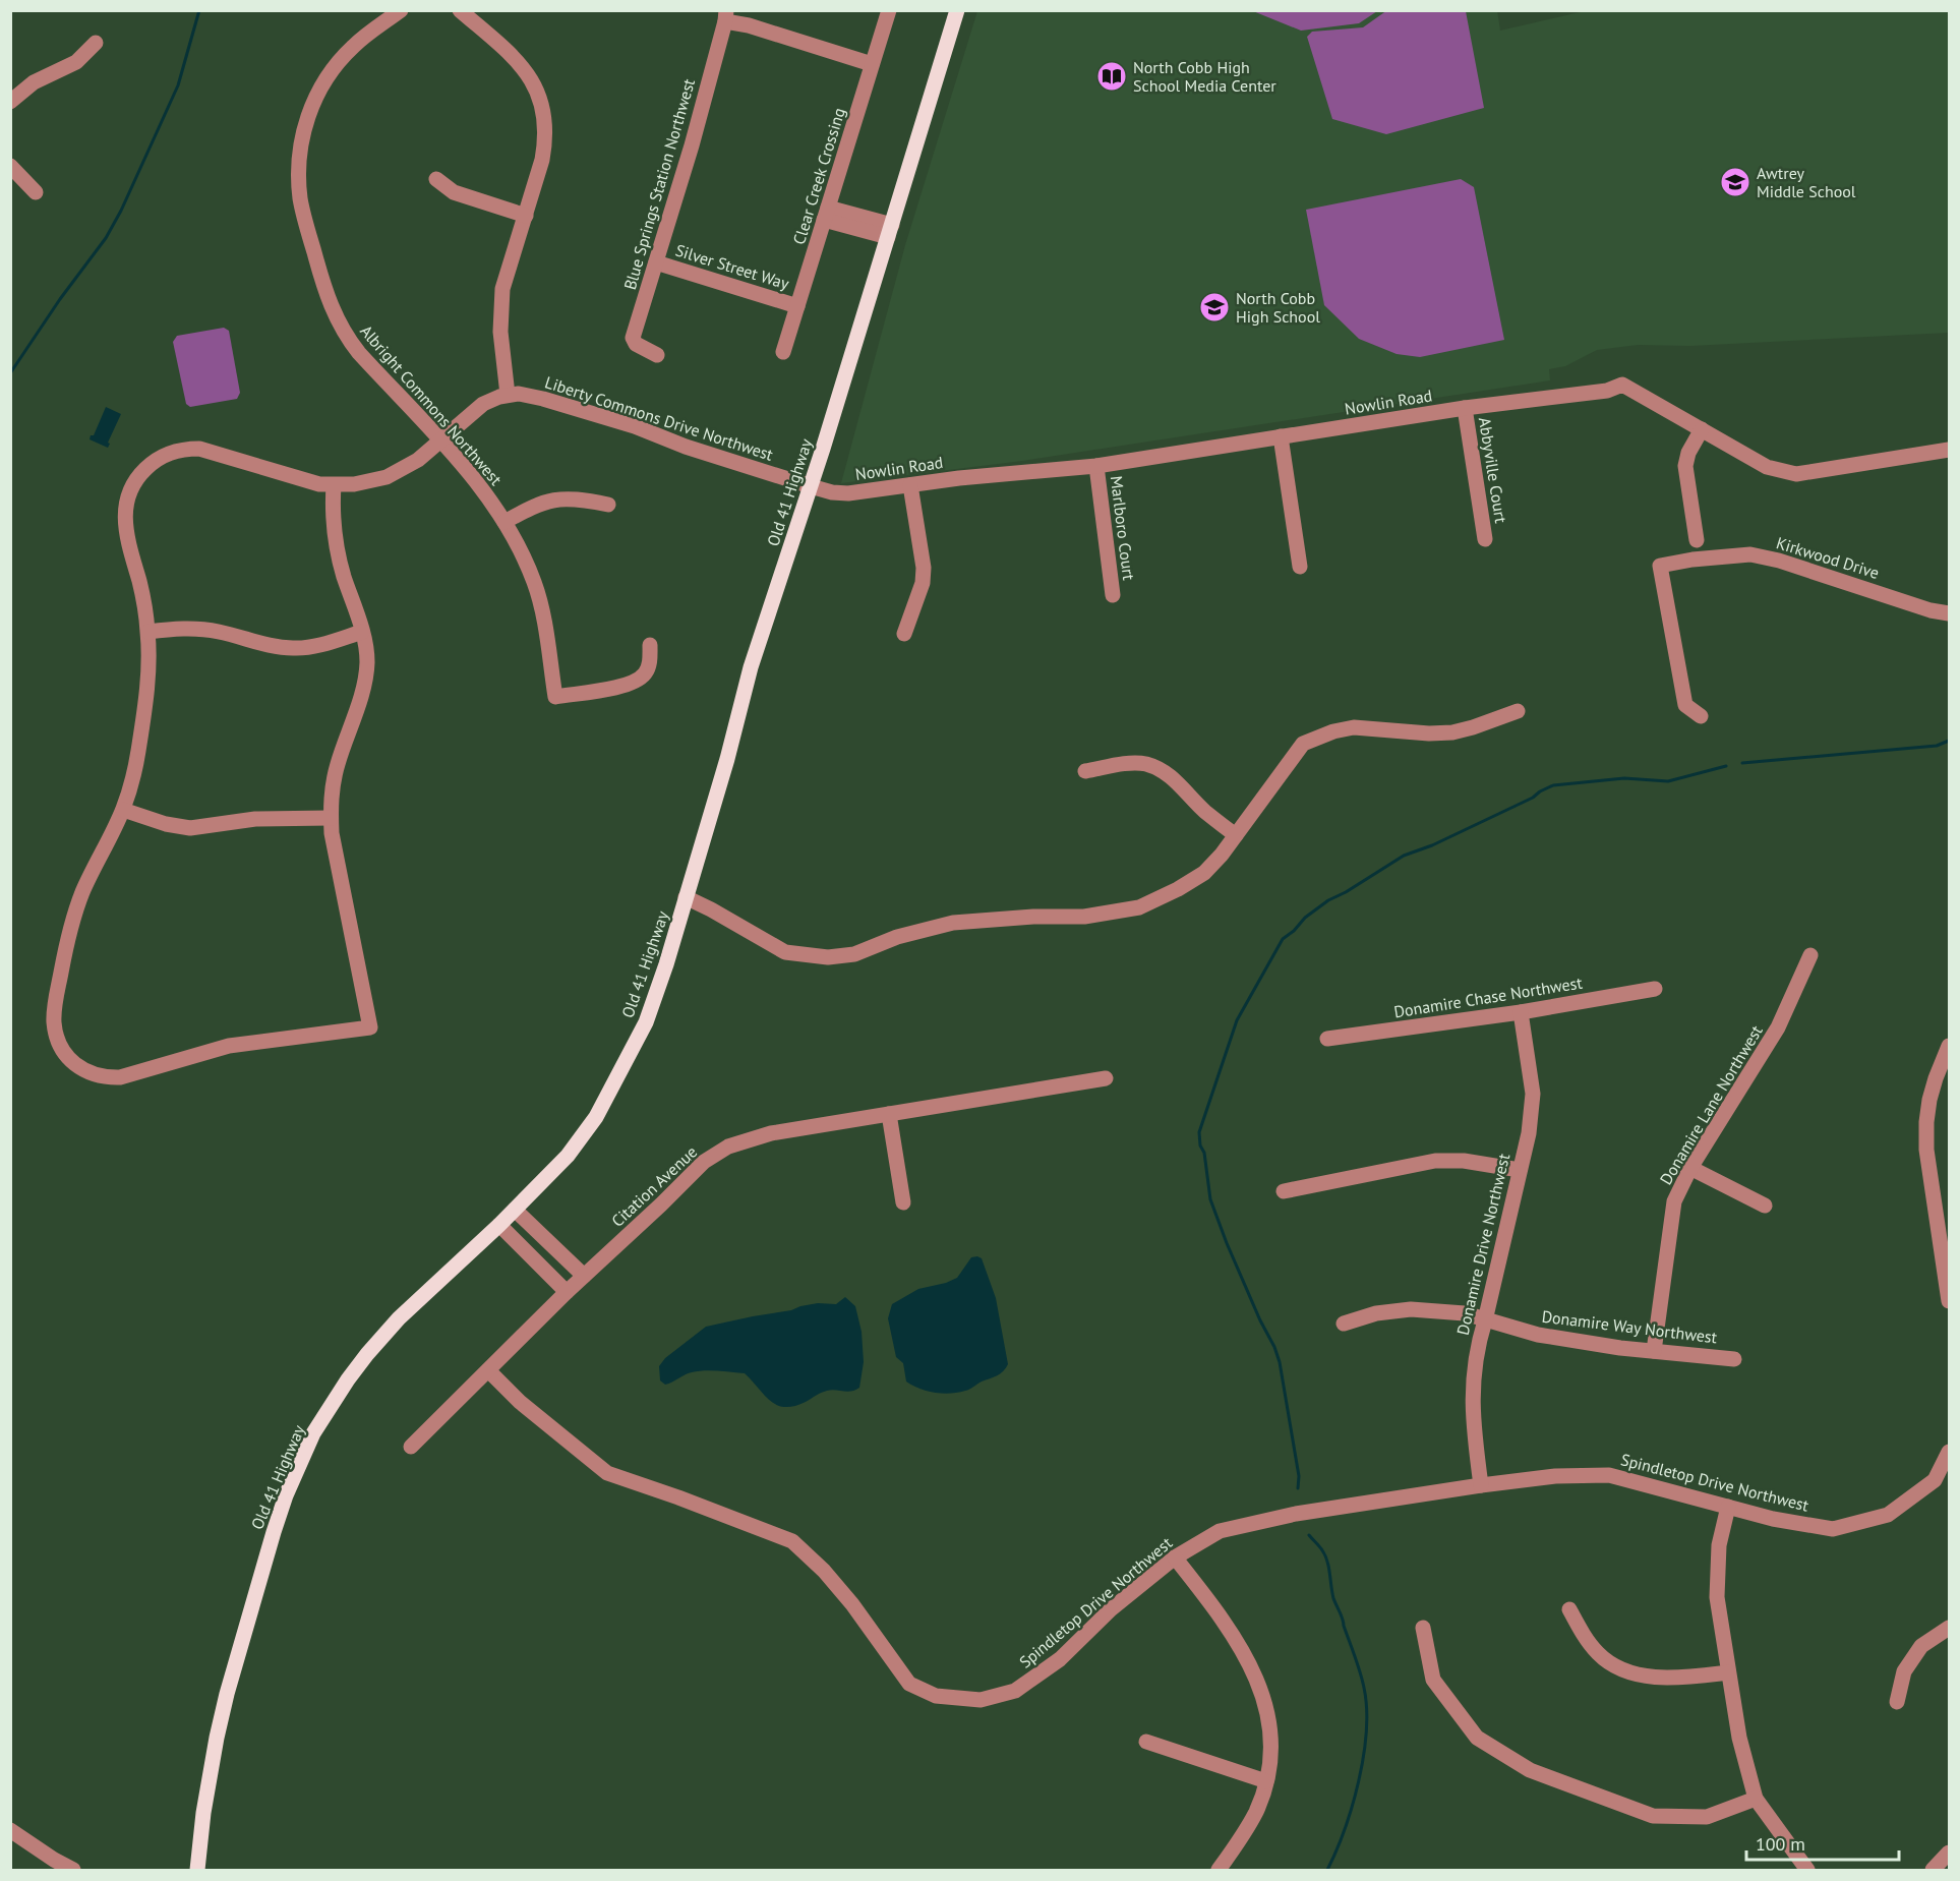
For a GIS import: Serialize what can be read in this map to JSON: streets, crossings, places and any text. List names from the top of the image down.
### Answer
{
  "streets": {
    "main road": ["Old 41 Highway"],
    "street": [
      "Clear Creek Crossing",
      "Blue Springs Station Northwest",
      "Silver Street Way",
      "Nowlin Road",
      "Albright Commons Northwest",
      "Liberty Commons Drive Northwest",
      "Abbyville Court",
      "Marlboro Court",
      "Kirkwood Drive",
      "Donamire Chase Northwest",
      "Donamire Lane Northwest",
      "Citation Avenue",
      "Donamire Drive Northwest",
      "Donamire Way Northwest",
      "Spindletop Drive Northwest"
    ]
  },
  "crossings": [
    ["Clear Creek Crossing", "Silver Street Way"],
    ["Blue Springs Station Northwest", "Silver Street Way"],
    ["Nowlin Road", "Liberty Commons Drive Northwest"],
    ["Nowlin Road", "Abbyville Court"],
    ["Nowlin Road", "Old 41 Highway"],
    ["Nowlin Road", "Marlboro Court"],
    ["Albright Commons Northwest", "Liberty Commons Drive Northwest"],
    ["Liberty Commons Drive Northwest", "Old 41 Highway"],
    ["Donamire Chase Northwest", "Donamire Drive Northwest"],
    ["Donamire Lane Northwest", "Donamire Way Northwest"],
    ["Citation Avenue", "Spindletop Drive Northwest"],
    ["Donamire Drive Northwest", "Donamire Way Northwest"],
    ["Donamire Drive Northwest", "Spindletop Drive Northwest"]
  ],
  "places": {
    "library": ["North Cobb High School Media Center"],
    "school or university": ["Awtrey Middle School", "North Cobb High School"]
  },
  "scale_bar": "100 m"
}
